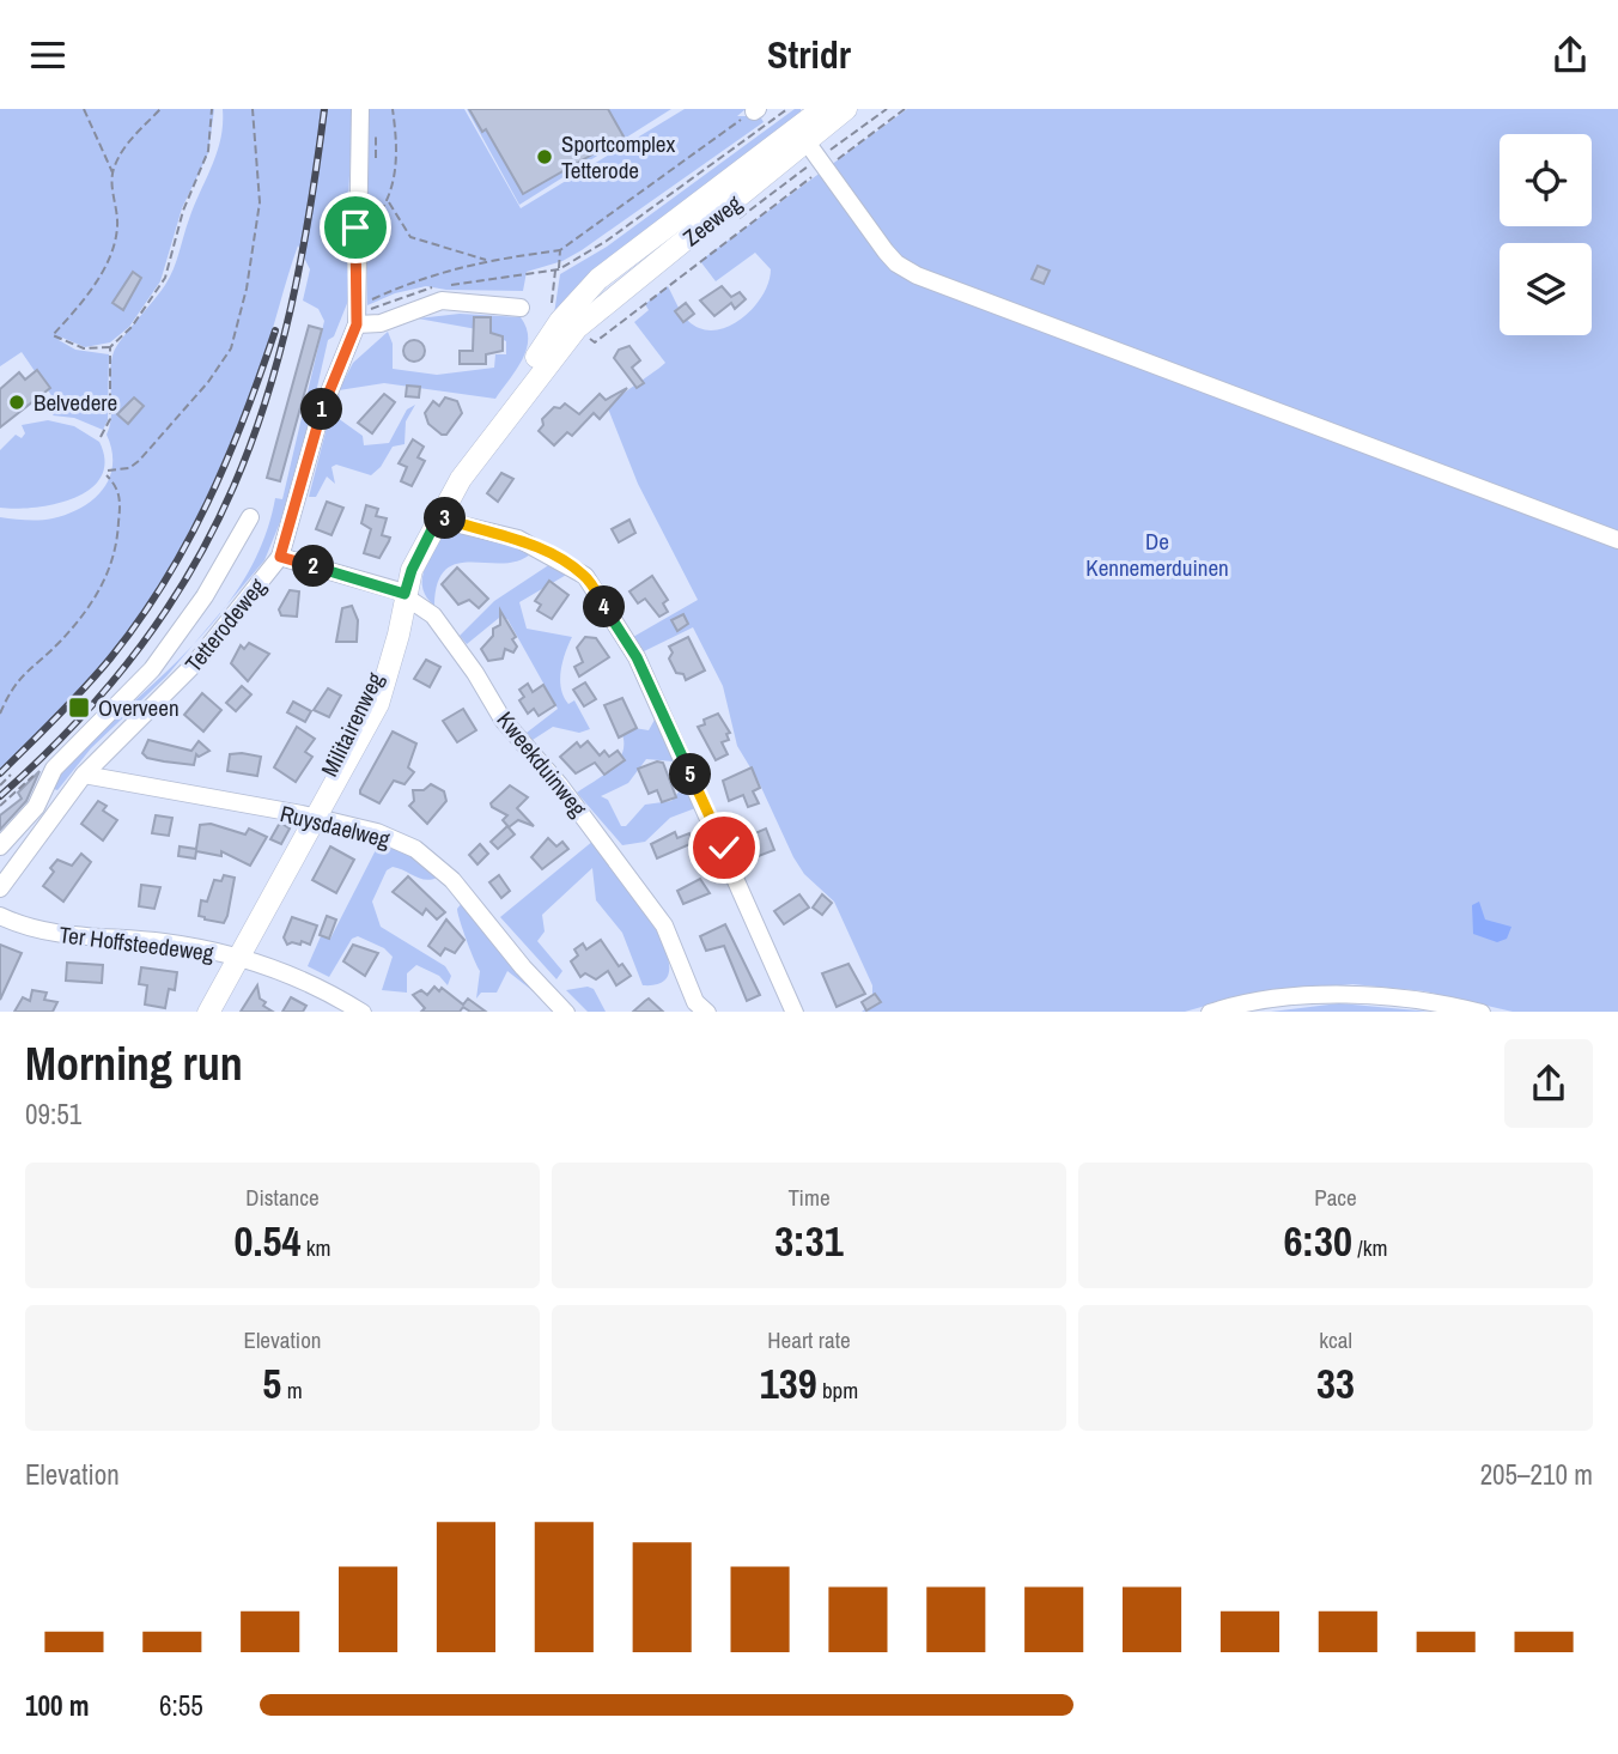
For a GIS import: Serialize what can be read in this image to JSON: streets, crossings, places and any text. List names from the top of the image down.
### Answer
{
  "streets": {
    "main road": ["Zeeweg", "Militairenweg"],
    "street": [
      "Tetterodeweg",
      "Kweekduinweg",
      "Ruysdaelweg",
      "Ter Hoffsteedeweg"
    ]
  },
  "crossings": [
    ["Zeeweg", "Militairenweg"],
    ["Tetterodeweg", "Kweekduinweg"],
    ["Tetterodeweg", "Ruysdaelweg"],
    ["Militairenweg", "Kweekduinweg"],
    ["Militairenweg", "Ruysdaelweg"],
    ["Militairenweg", "Ter Hoffsteedeweg"]
  ],
  "parks": ["De Kennemerduinen"],
  "places": {
    "other": ["Sportcomplex Tetterode", "Belvedere"],
    "transit": ["Overveen"]
  },
  "page": {
    "header": "Stridr",
    "pins": [
      "1",
      "3",
      "2",
      "4",
      "5"
    ],
    "heading": ["Morning run", "09:51"],
    "stats": [
      ["Distance", "0.54 km"],
      ["Time", "3:31"],
      ["Pace", "6:30 /km"],
      ["Elevation", "5 m"],
      ["Heart rate", "139 bpm"],
      ["kcal", "33"]
    ],
    "chart": ["Elevation", "205–210 m"],
    "list": [
      {
        "name": "100 m",
        "note": "6:55"
      }
    ]
  }
}
